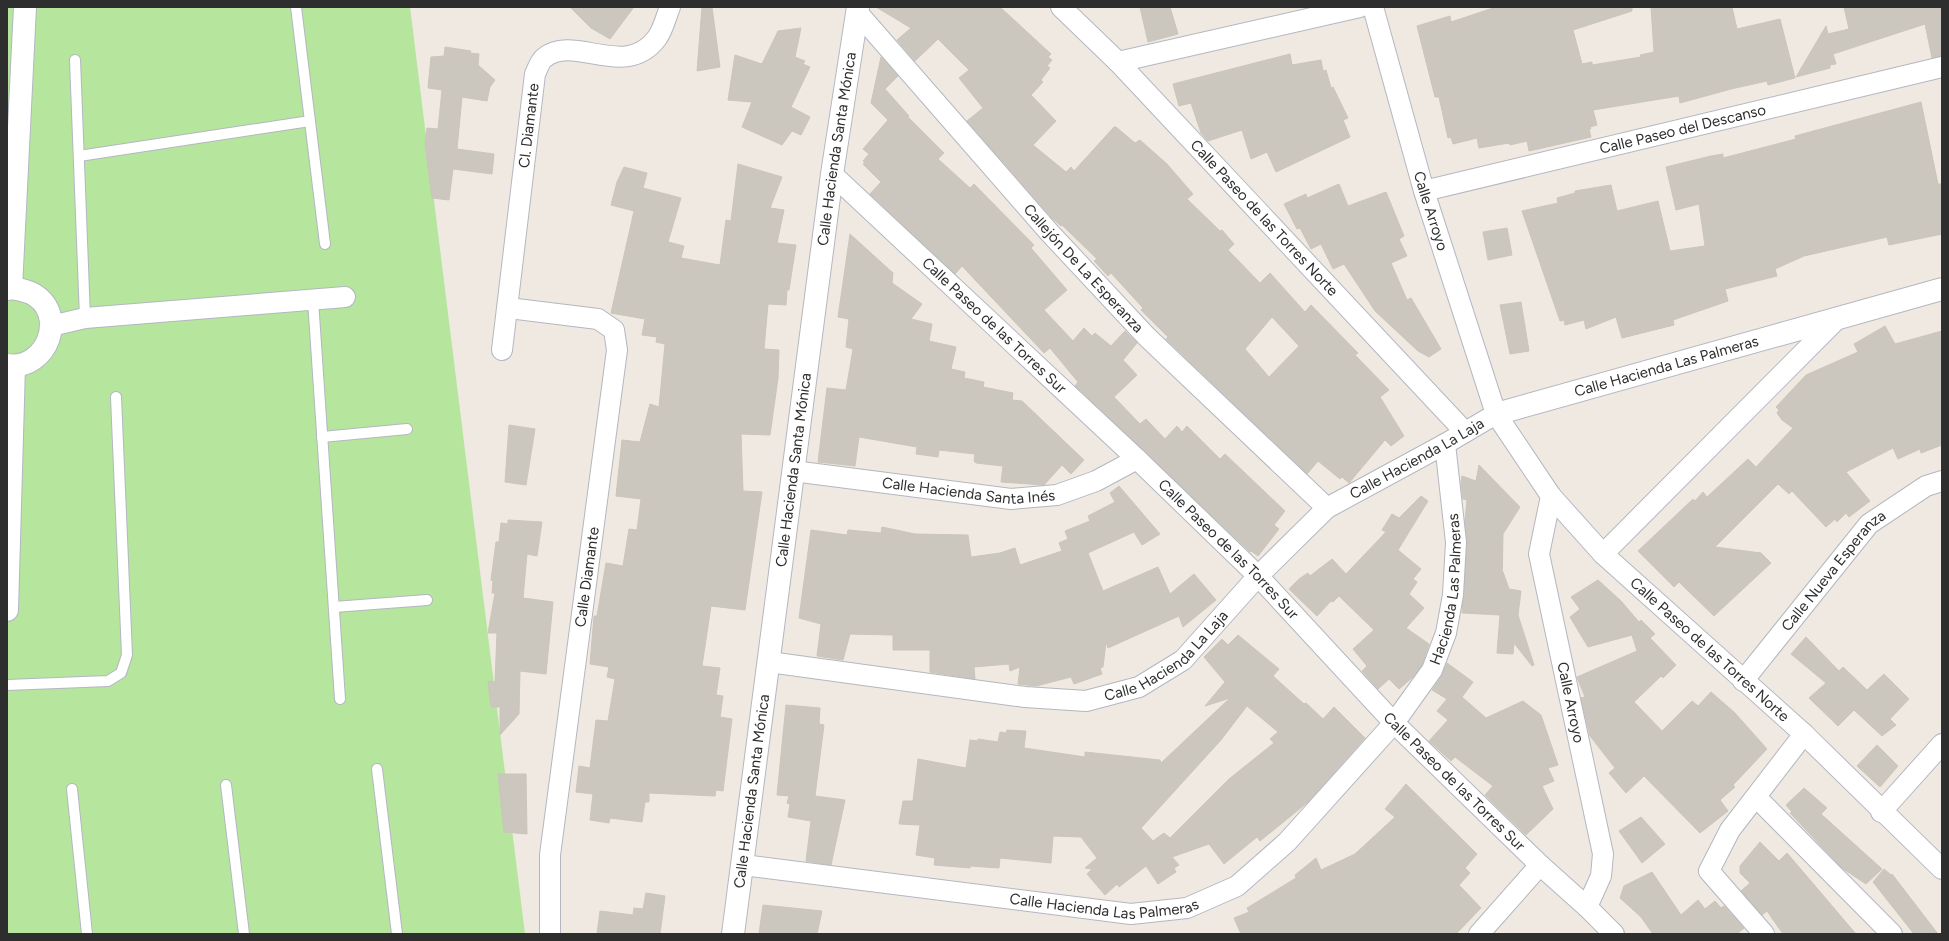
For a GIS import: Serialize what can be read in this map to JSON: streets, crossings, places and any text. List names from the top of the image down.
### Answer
{
  "streets": {
    "street": [
      "Cl. Diamante",
      "Calle Paseo del Descanso",
      "Calle Hacienda Santa Mónica",
      "Calle Arroyo",
      "Calle Paseo de las Torres Norte",
      "Callejón De La Esperanza",
      "Calle Paseo de las Torres Sur",
      "Calle Hacienda Las Palmeras",
      "Calle Hacienda La Laja",
      "Calle Hacienda Santa Inés",
      "Calle Nueva Esperanza",
      "Calle Diamante",
      "Hacienda Las Palmeras"
    ]
  },
  "crossings": [
    ["Cl. Diamante", "Calle Diamante"],
    ["Calle Paseo del Descanso", "Calle Arroyo"],
    ["Calle Hacienda Santa Mónica", "Callejón De La Esperanza"],
    ["Calle Hacienda Santa Mónica", "Calle Paseo de las Torres Sur"],
    ["Calle Hacienda Santa Mónica", "Calle Hacienda Las Palmeras"],
    ["Calle Hacienda Santa Mónica", "Calle Hacienda La Laja"],
    ["Calle Hacienda Santa Mónica", "Calle Hacienda Santa Inés"],
    ["Calle Arroyo", "Calle Paseo de las Torres Norte"],
    ["Calle Arroyo", "Calle Paseo de las Torres Sur"],
    ["Calle Arroyo", "Calle Hacienda Las Palmeras"],
    ["Calle Arroyo", "Calle Hacienda La Laja"],
    ["Calle Paseo de las Torres Norte", "Calle Hacienda Las Palmeras"],
    ["Calle Paseo de las Torres Norte", "Calle Hacienda La Laja"],
    ["Calle Paseo de las Torres Norte", "Calle Nueva Esperanza"],
    ["Callejón De La Esperanza", "Calle Hacienda La Laja"],
    ["Calle Paseo de las Torres Sur", "Calle Hacienda Las Palmeras"],
    ["Calle Paseo de las Torres Sur", "Calle Hacienda La Laja"],
    ["Calle Paseo de las Torres Sur", "Calle Hacienda Santa Inés"],
    ["Calle Paseo de las Torres Sur", "Hacienda Las Palmeras"],
    ["Calle Hacienda Las Palmeras", "Calle Hacienda La Laja"],
    ["Calle Hacienda Las Palmeras", "Hacienda Las Palmeras"],
    ["Calle Hacienda La Laja", "Hacienda Las Palmeras"]
  ]
}
